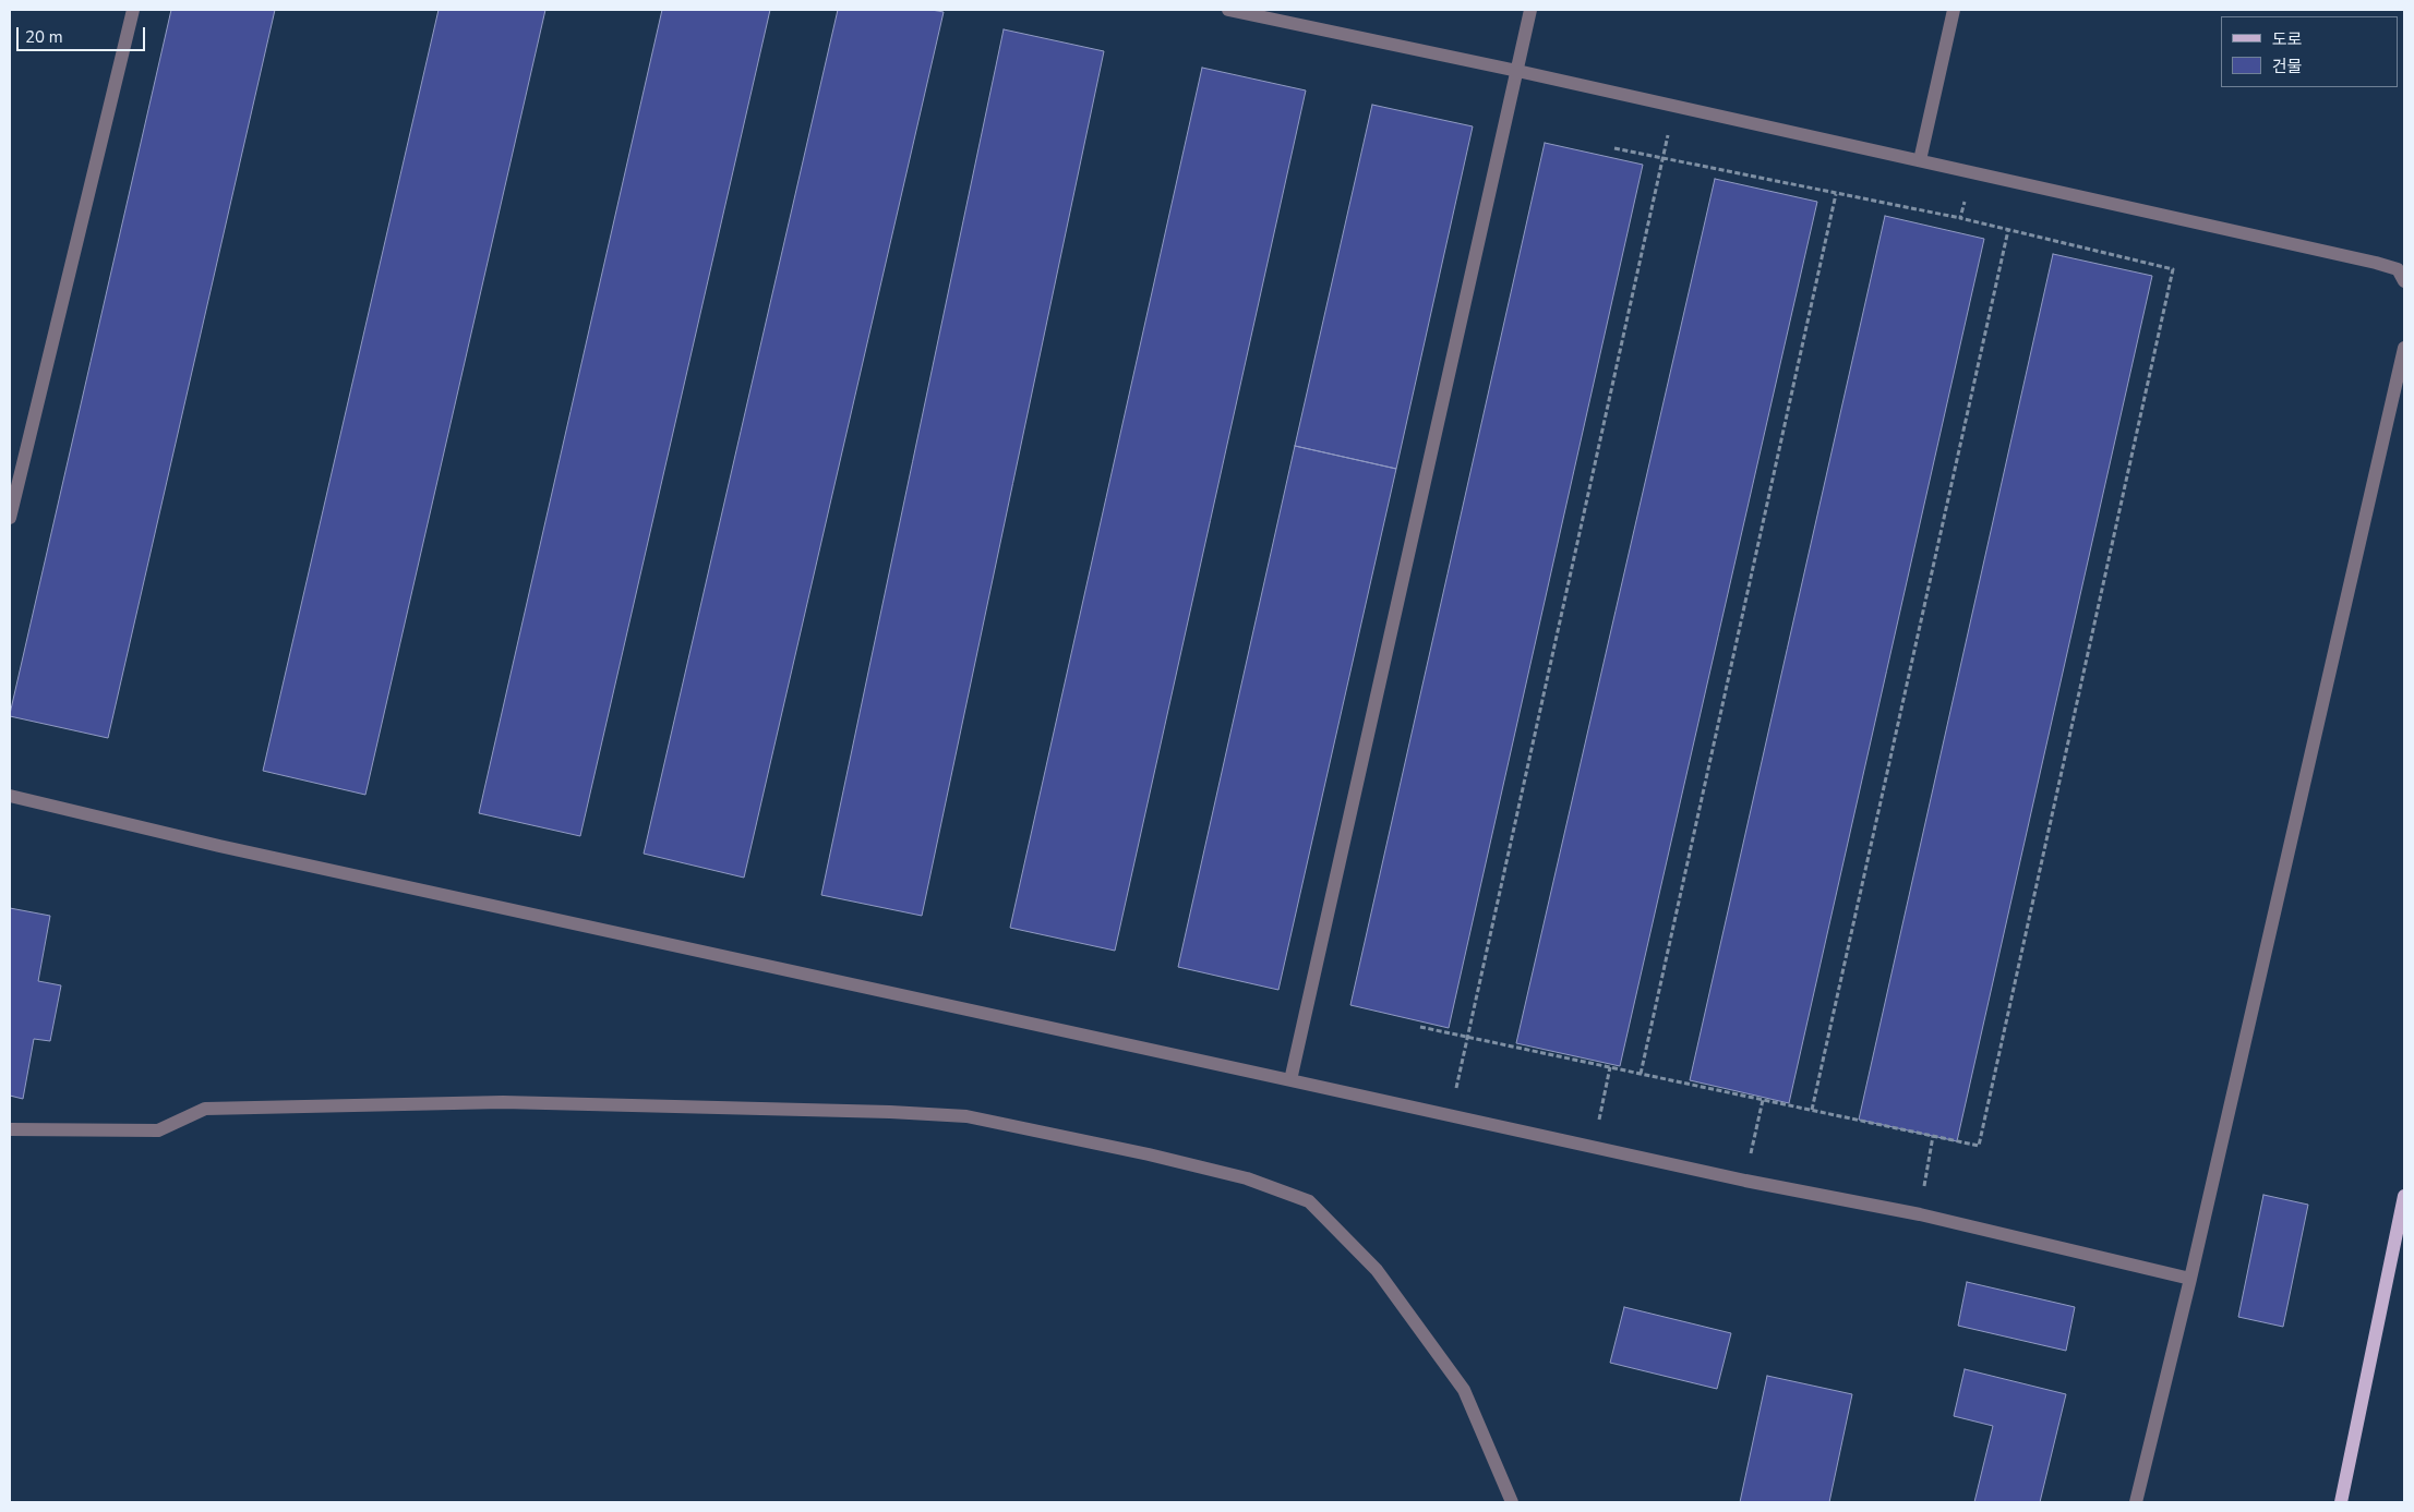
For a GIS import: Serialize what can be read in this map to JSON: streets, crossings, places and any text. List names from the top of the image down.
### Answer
{
  "legend": ["도로", "건물"],
  "scale_bar": "20 m"
}
